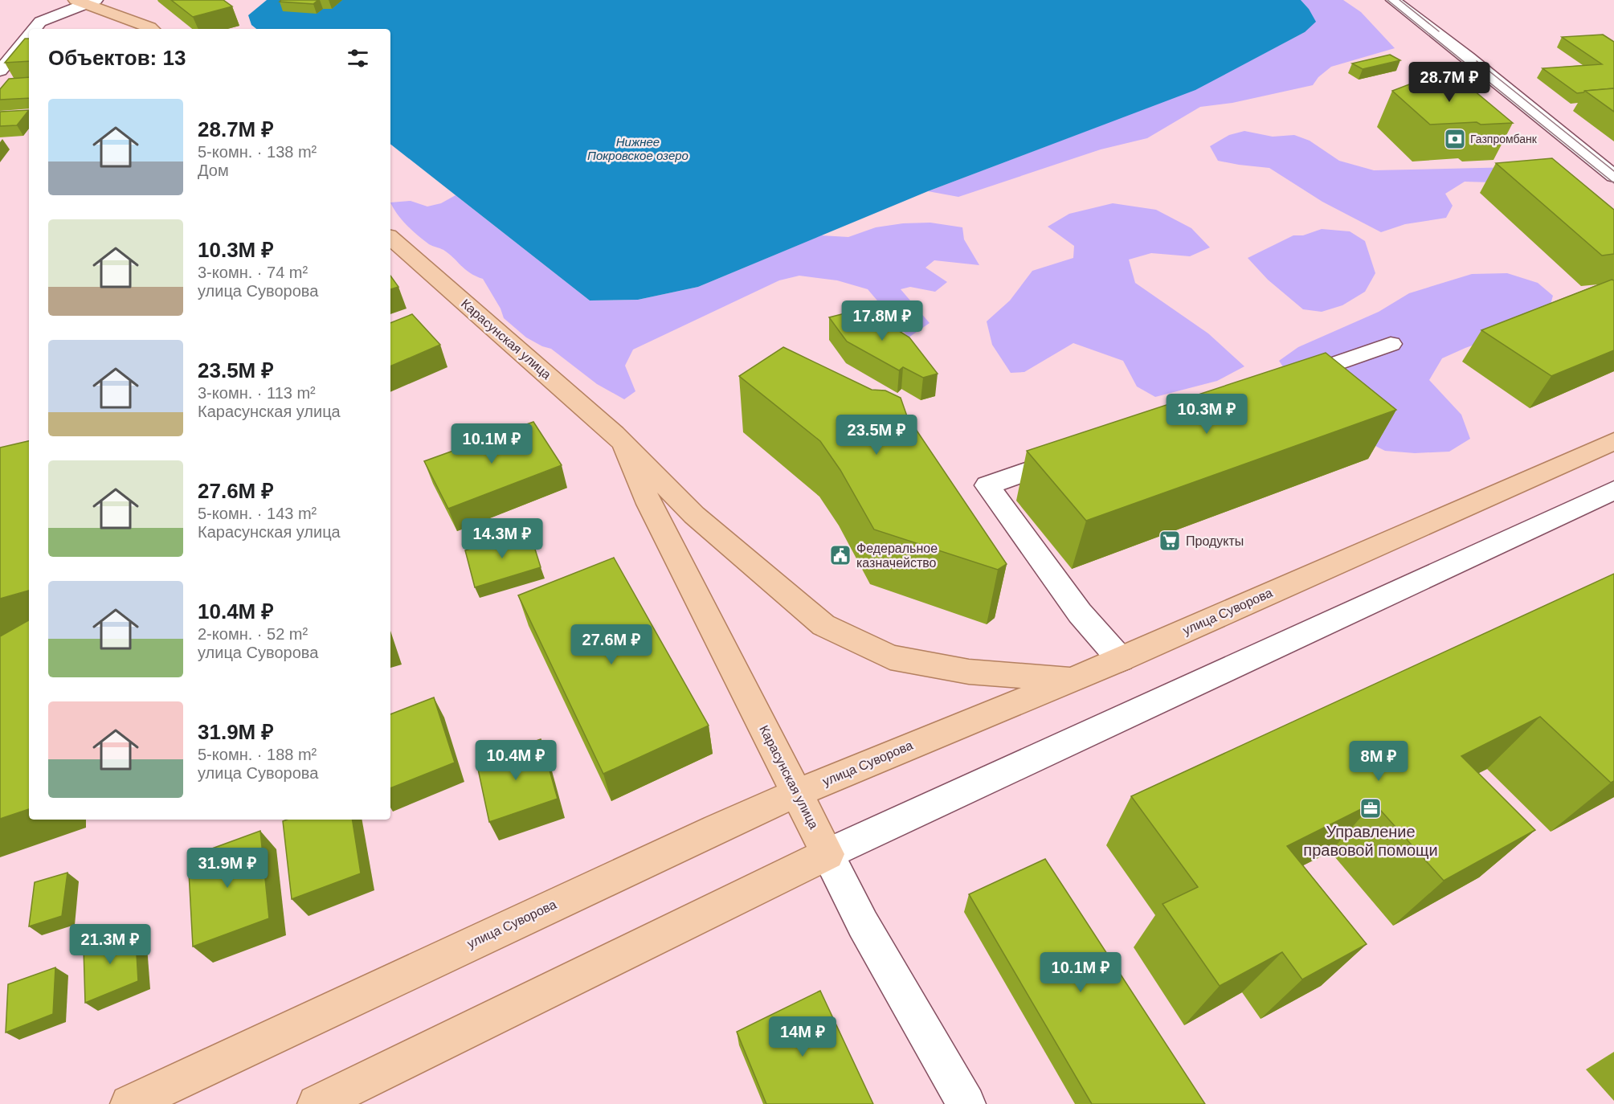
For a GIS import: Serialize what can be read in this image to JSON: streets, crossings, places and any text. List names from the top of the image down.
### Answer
{
  "streets": {
    "main road": ["Карасунская улица", "улица Суворова"]
  },
  "crossings": [
    ["Карасунская улица", "улица Суворова"]
  ],
  "water": ["Нижнее Покровское озеро"],
  "places": {
    "bank": ["Газпромбанк"],
    "supermarket": ["Продукты"],
    "public building": ["Федеральное казначейство"],
    "office": ["Управление правовой помощи"]
  },
  "page": {
    "heading": "Объектов: 13",
    "price": [
      "28.7M ₽",
      "17.8M ₽",
      "10.3M ₽",
      "23.5M ₽",
      "10.1M ₽",
      "14.3M ₽",
      "27.6M ₽",
      "10.4M ₽",
      "8M ₽",
      "31.9M ₽",
      "21.3M ₽",
      "10.1M ₽",
      "14M ₽"
    ],
    "list": [
      {
        "name": "28.7M ₽",
        "note": "5-комн. · 138 m² · Дом"
      },
      {
        "name": "10.3M ₽",
        "note": "3-комн. · 74 m² · улица Суворова"
      },
      {
        "name": "23.5M ₽",
        "note": "3-комн. · 113 m² · Карасунская улица"
      },
      {
        "name": "27.6M ₽",
        "note": "5-комн. · 143 m² · Карасунская улица"
      },
      {
        "name": "10.4M ₽",
        "note": "2-комн. · 52 m² · улица Суворова"
      },
      {
        "name": "31.9M ₽",
        "note": "5-комн. · 188 m² · улица Суворова"
      }
    ]
  }
}
